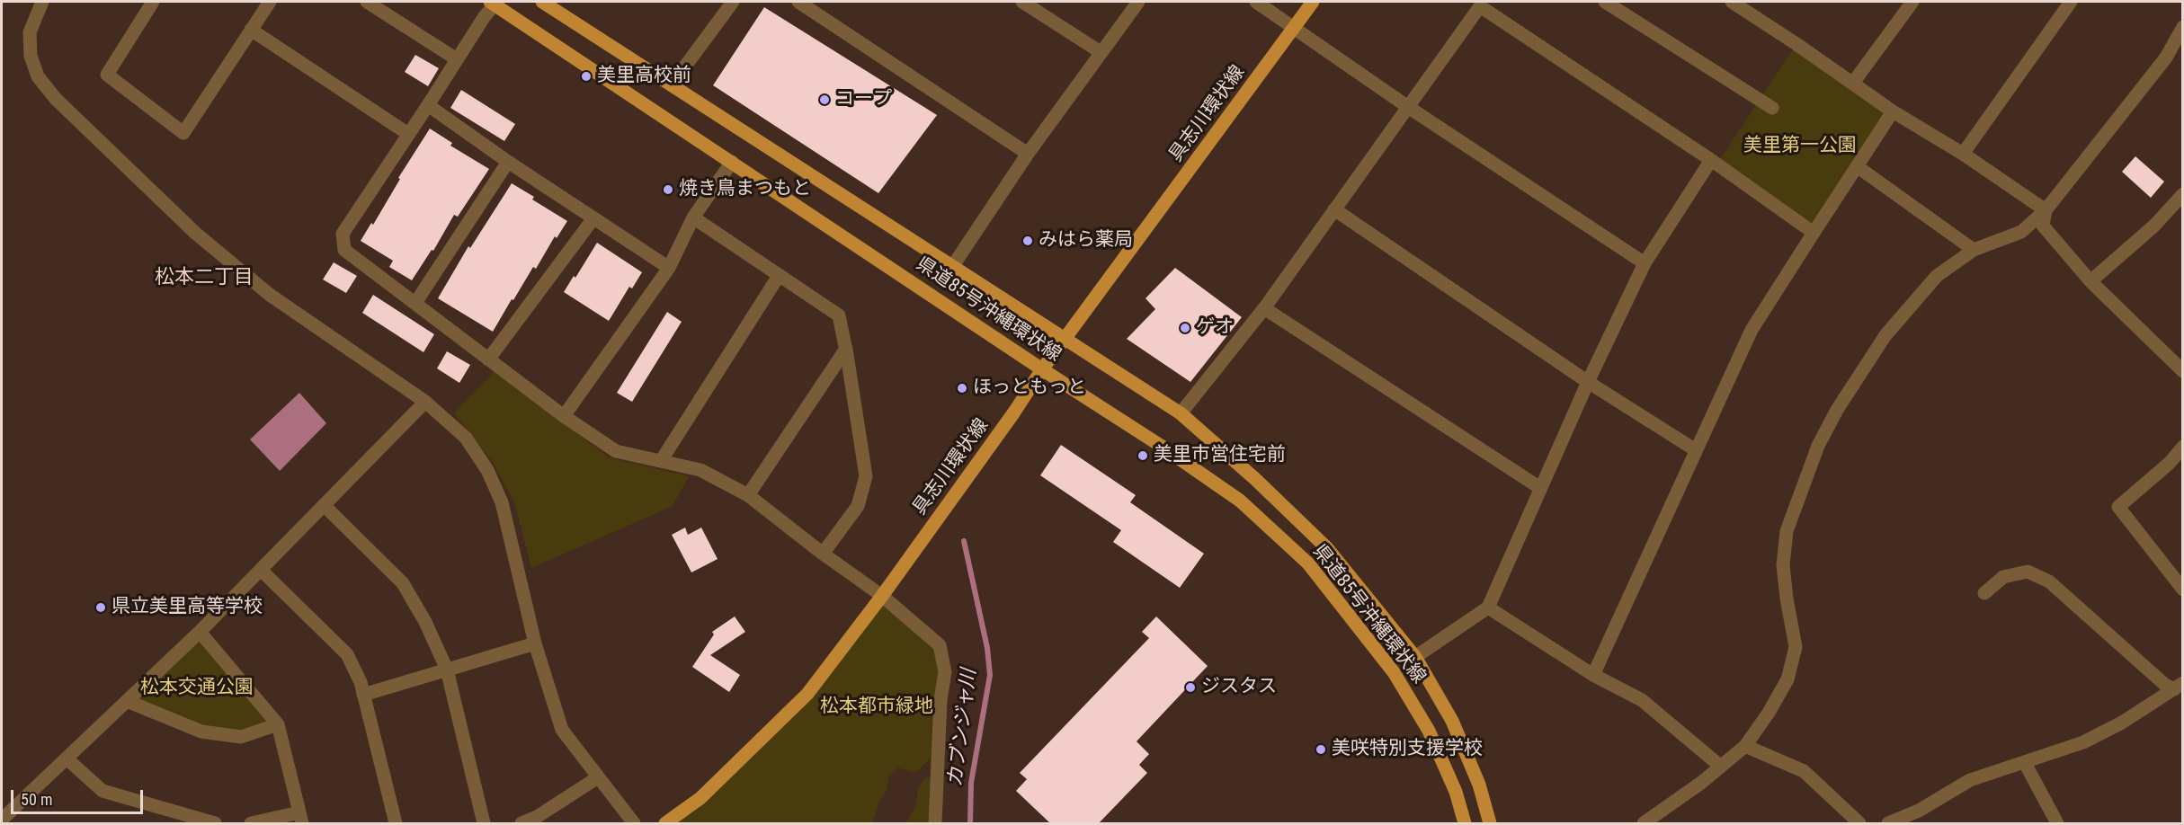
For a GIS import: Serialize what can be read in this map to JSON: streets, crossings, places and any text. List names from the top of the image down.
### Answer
{
  "streets": {
    "main road": ["具志川環状線", "県道85号沖縄環状線"]
  },
  "crossings": [
    ["具志川環状線", "県道85号沖縄環状線"]
  ],
  "districts": ["松本二丁目"],
  "water": ["カブンジャ川"],
  "parks": ["美里第一公園", "松本交通公園", "松本都市緑地"],
  "places": [
    "美里高校前",
    "コープ",
    "焼き鳥まつもと",
    "みはら薬局",
    "ゲオ",
    "ほっともっと",
    "美里市営住宅前",
    "県立美里高等学校",
    "ジスタス",
    "美咲特別支援学校"
  ],
  "scale_bar": "50 m"
}
